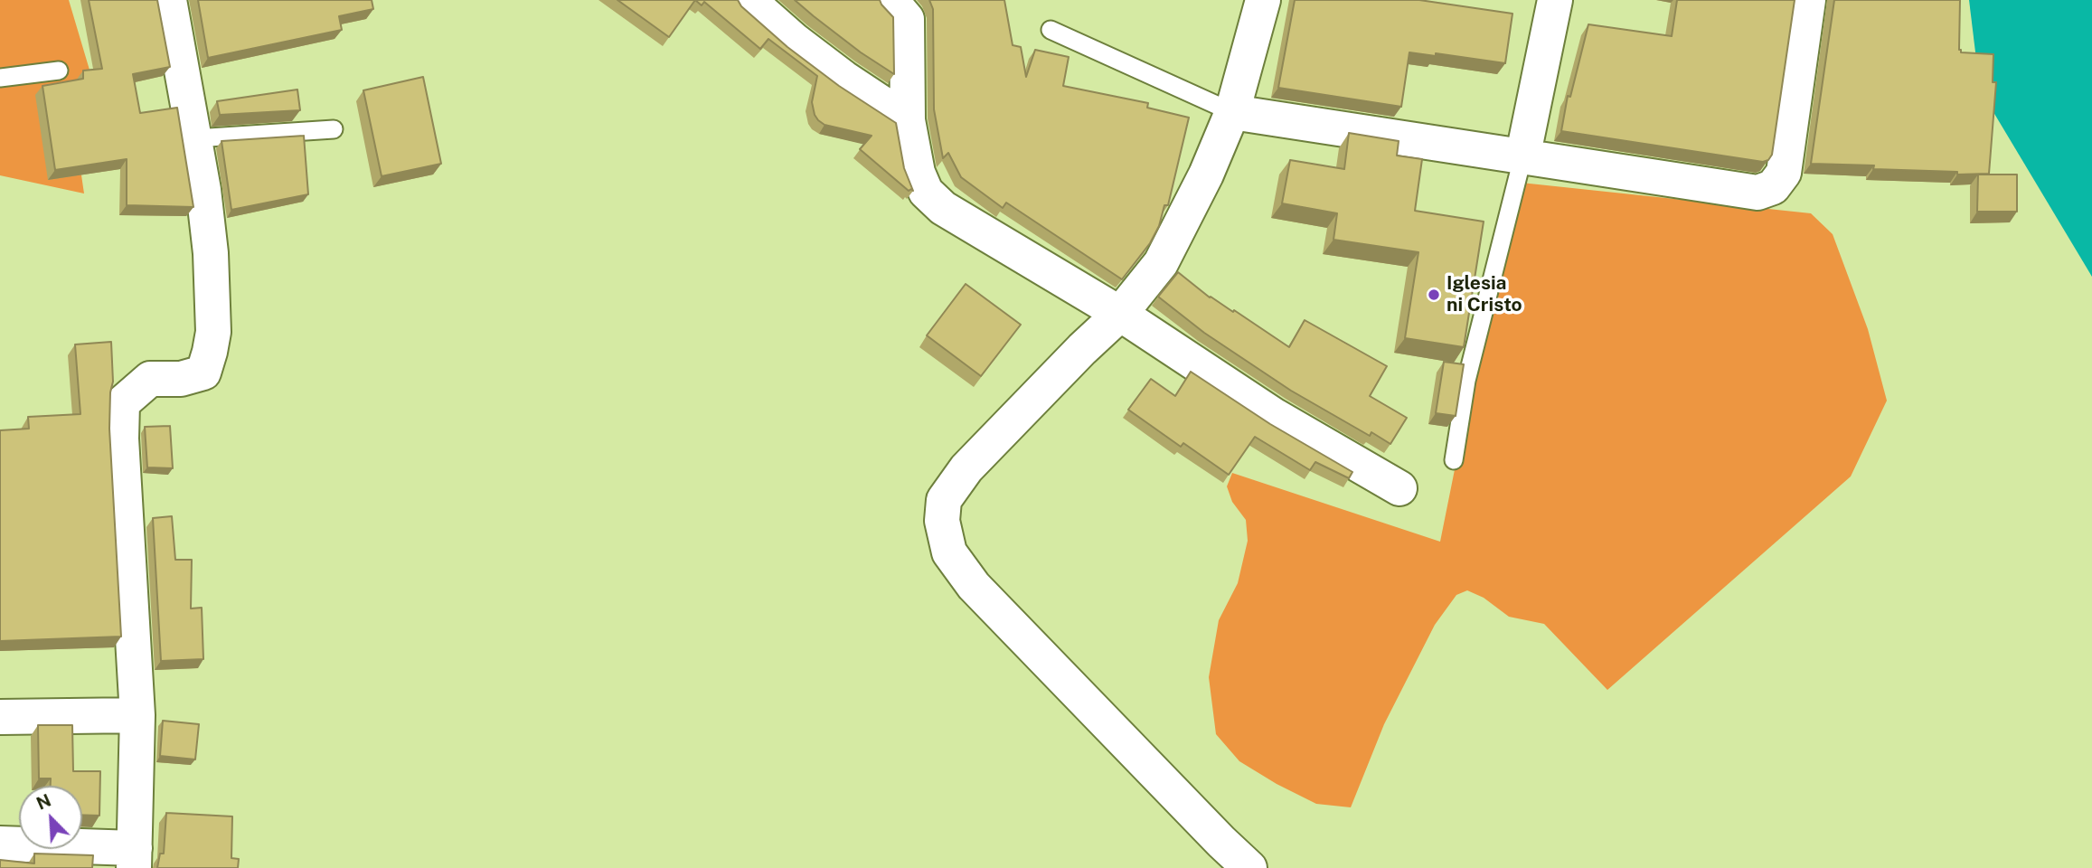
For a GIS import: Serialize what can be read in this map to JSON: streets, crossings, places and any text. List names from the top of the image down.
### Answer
{
  "places": ["Iglesia ni Cristo"],
  "north": "top left"
}
